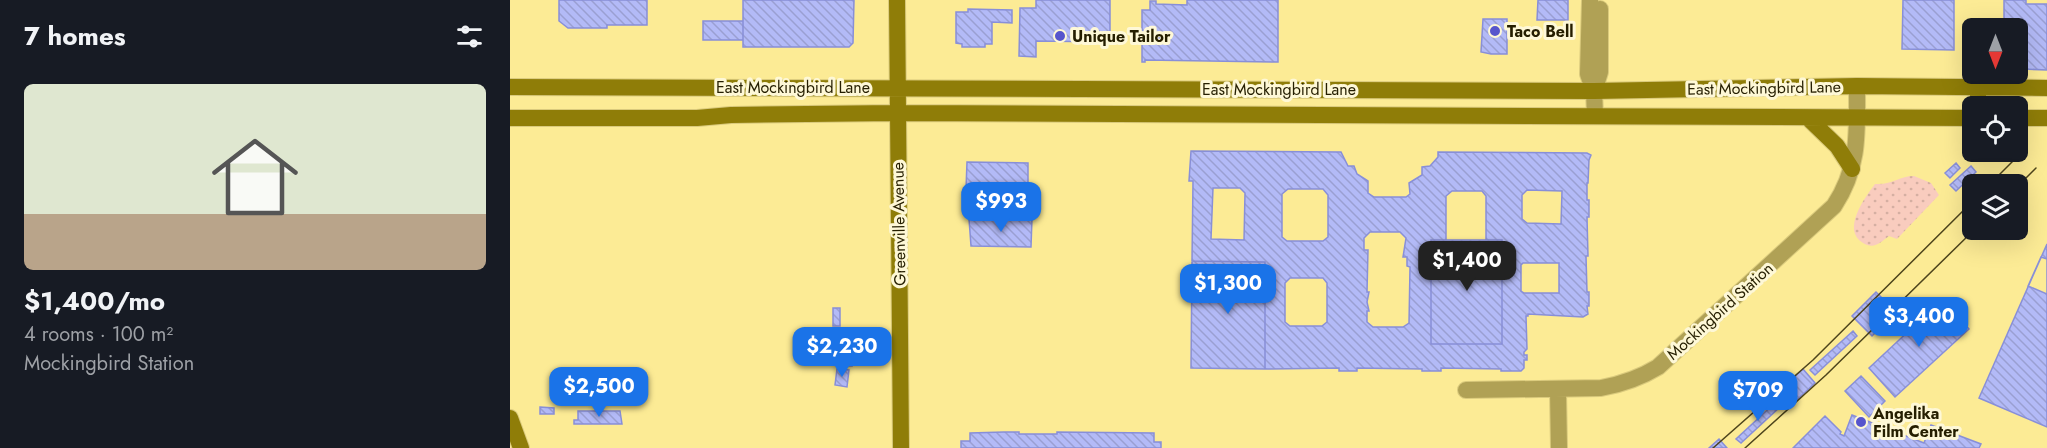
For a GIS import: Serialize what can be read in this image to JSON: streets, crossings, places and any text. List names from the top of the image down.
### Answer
{
  "streets": {
    "main road": ["East Mockingbird Lane", "Greenville Avenue"],
    "street": ["Mockingbird Station"]
  },
  "crossings": [
    ["East Mockingbird Lane", "Greenville Avenue"],
    ["East Mockingbird Lane", "Mockingbird Station"]
  ],
  "places": ["Taco Bell", "Unique Tailor", "Angelika Film Center"],
  "north": "bottom",
  "page": {
    "heading": "7 homes",
    "list": [
      {
        "name": "$1,400/mo",
        "note": "4 rooms · 100 m² · Mockingbird Station"
      }
    ],
    "price": [
      "$993",
      "$1,400",
      "$1,300",
      "$3,400",
      "$2,230",
      "$2,500",
      "$709"
    ]
  }
}
